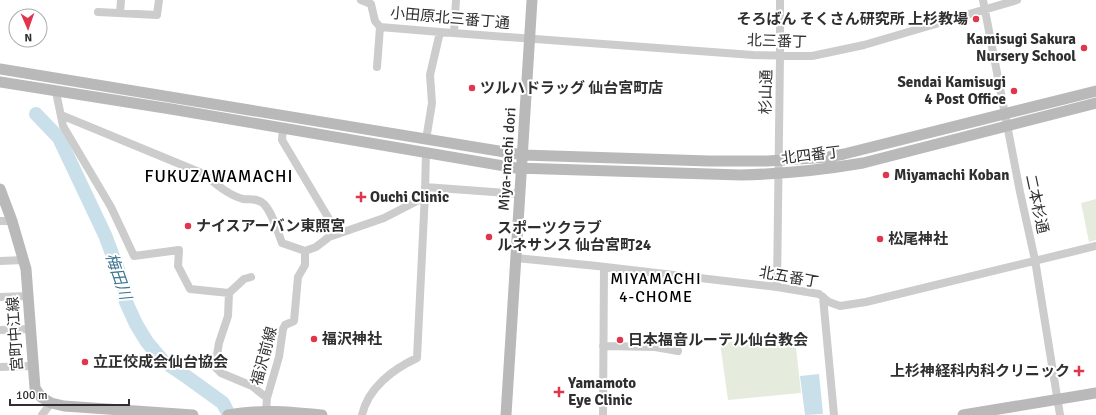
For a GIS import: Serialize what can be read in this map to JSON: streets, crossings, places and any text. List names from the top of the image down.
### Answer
{
  "streets": {
    "street": [
      "小田原北三番丁通",
      "北三番丁",
      "杉山通",
      "北四番丁",
      "Miya-machi dori",
      "二本杉通",
      "北五番丁",
      "宮町中江線",
      "福沢前線"
    ]
  },
  "crossings": [
    ["小田原北三番丁通", "北三番丁"],
    ["小田原北三番丁通", "Miya-machi dori"],
    ["北三番丁", "杉山通"],
    ["北三番丁", "Miya-machi dori"],
    ["北三番丁", "二本杉通"],
    ["杉山通", "北四番丁"],
    ["杉山通", "北五番丁"],
    ["北四番丁", "Miya-machi dori"],
    ["北四番丁", "二本杉通"],
    ["Miya-machi dori", "北五番丁"],
    ["二本杉通", "北五番丁"]
  ],
  "districts": ["FUKUZAWAMACHI", "MIYAMACHI 4-CHOME"],
  "water": ["梅田川"],
  "places": {
    "other": [
      "そろばん そくさん研究所 上杉教場",
      "Kamisugi Sakura Nursery School",
      "ツルハドラッグ 仙台宮町店",
      "Sendai Kamisugi 4 Post Office",
      "Miyamachi Koban",
      "ナイスアーバン東照宮",
      "スポーツクラブ ルネサンス 仙台宮町24",
      "松尾神社",
      "福沢神社",
      "日本福音ルーテル仙台教会",
      "立正佼成会仙台協会"
    ],
    "health": ["Ouchi Clinic", "上杉神経科内科クリニック", "Yamamoto Eye Clinic"]
  },
  "scale_bar": "100 m",
  "north": "bottom"
}
